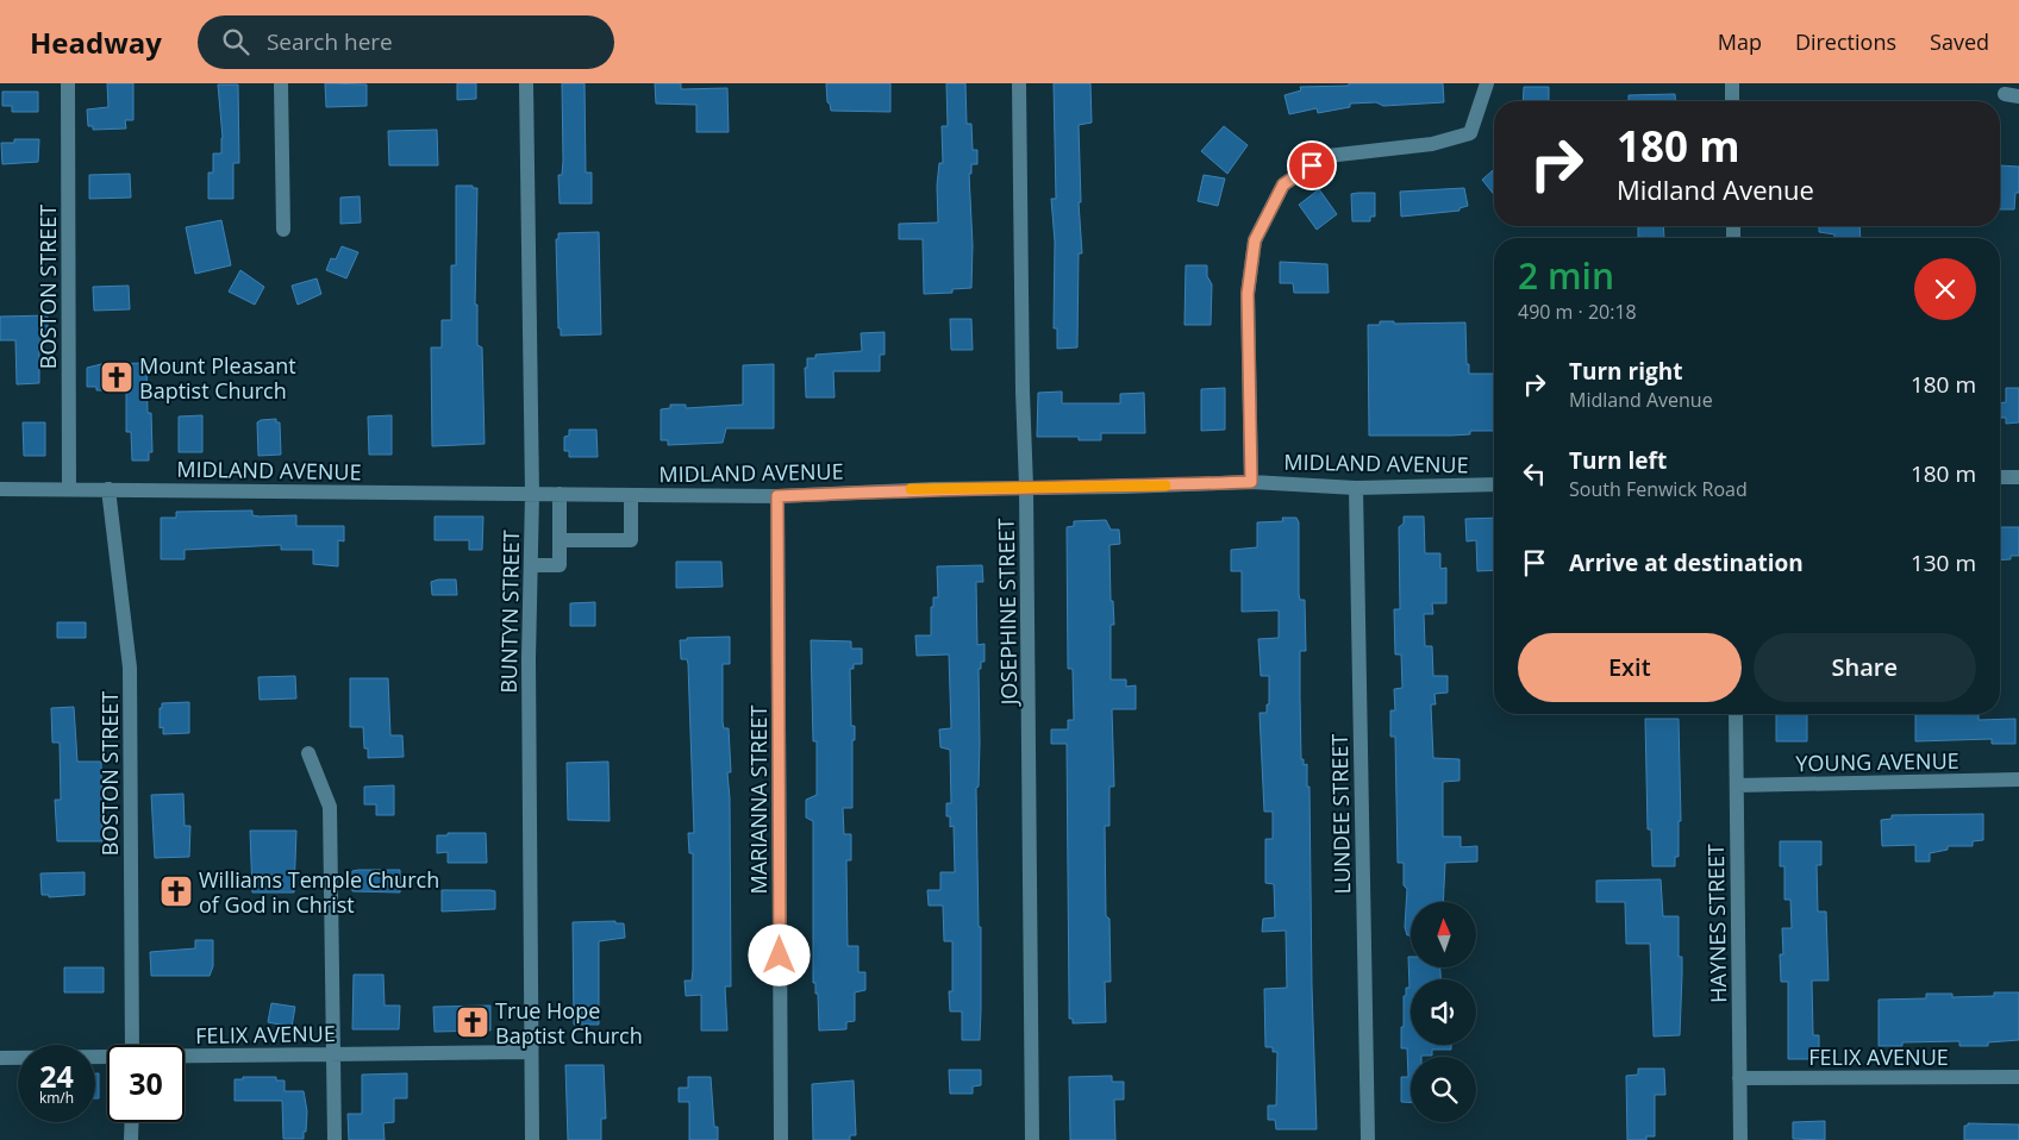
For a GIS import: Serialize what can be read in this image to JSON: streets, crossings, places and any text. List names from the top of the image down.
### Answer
{
  "streets": {
    "street": [
      "BOSTON STREET",
      "MIDLAND AVENUE",
      "BUNTYN STREET",
      "JOSEPHINE STREET",
      "YOUNG AVENUE",
      "MARIANNA STREET",
      "LUNDEE STREET",
      "HAYNES STREET",
      "FELIX AVENUE"
    ]
  },
  "crossings": [
    ["BOSTON STREET", "MIDLAND AVENUE"],
    ["MIDLAND AVENUE", "BUNTYN STREET"],
    ["MIDLAND AVENUE", "JOSEPHINE STREET"],
    ["MIDLAND AVENUE", "MARIANNA STREET"],
    ["MIDLAND AVENUE", "LUNDEE STREET"],
    ["BUNTYN STREET", "FELIX AVENUE"],
    ["YOUNG AVENUE", "HAYNES STREET"],
    ["HAYNES STREET", "FELIX AVENUE"]
  ],
  "places": {
    "church": ["Mount Pleasant Baptist Church", "Williams Temple Church of God in Christ", "True Hope Baptist Church"]
  },
  "north": "top",
  "page": {
    "header": "Headway",
    "search": "Search here",
    "nav": ["Map", "Directions", "Saved"],
    "turn": ["180 m", "Midland Avenue"],
    "heading": ["2 min", "490 m · 20:18"],
    "list": [
      {
        "name": "Turn right",
        "note": "Midland Avenue",
        "value": "180 m"
      },
      {
        "name": "Turn left",
        "note": "South Fenwick Road",
        "value": "180 m"
      },
      {
        "name": "Arrive at destination",
        "value": "130 m"
      }
    ],
    "buttons": ["Exit", "Share"],
    "speed": "24 km/h",
    "limit": "30"
  }
}
